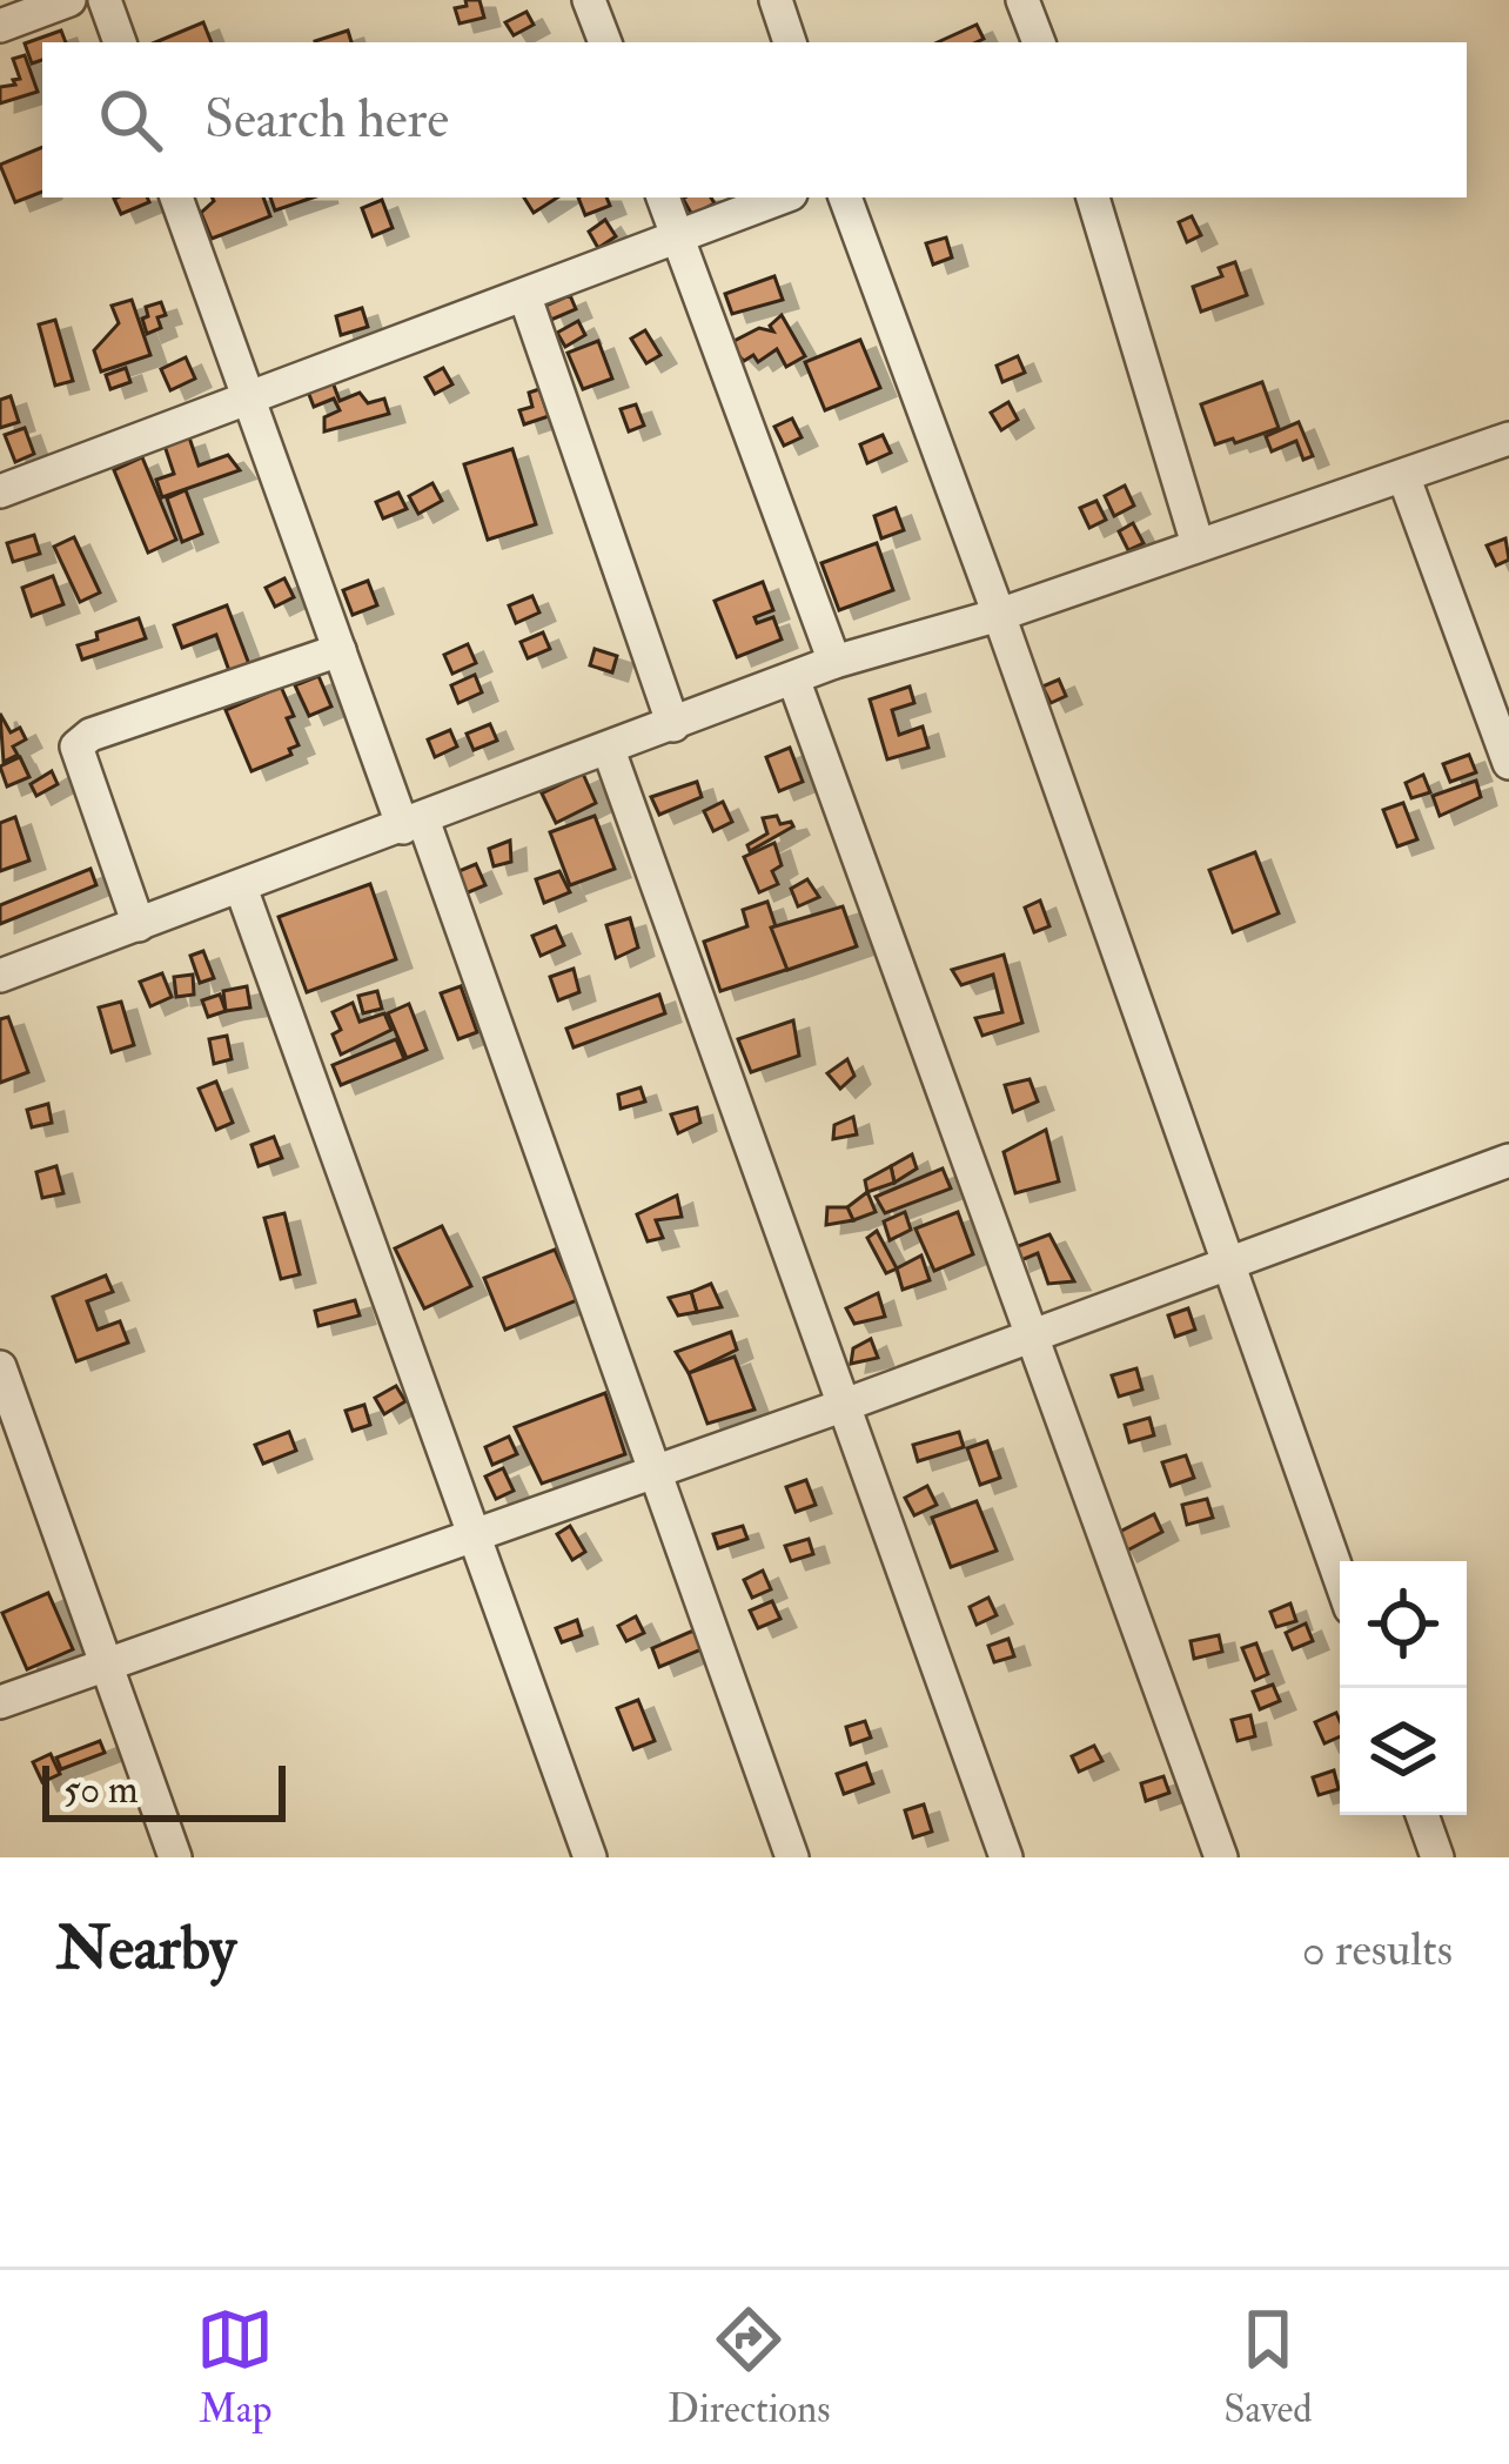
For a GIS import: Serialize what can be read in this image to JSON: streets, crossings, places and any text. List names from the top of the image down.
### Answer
{
  "scale_bar": "50 m",
  "page": {
    "search": "Search here",
    "scale": "50 m",
    "heading": ["Nearby", "0 results"],
    "nav": ["Map", "Directions", "Saved"]
  }
}
